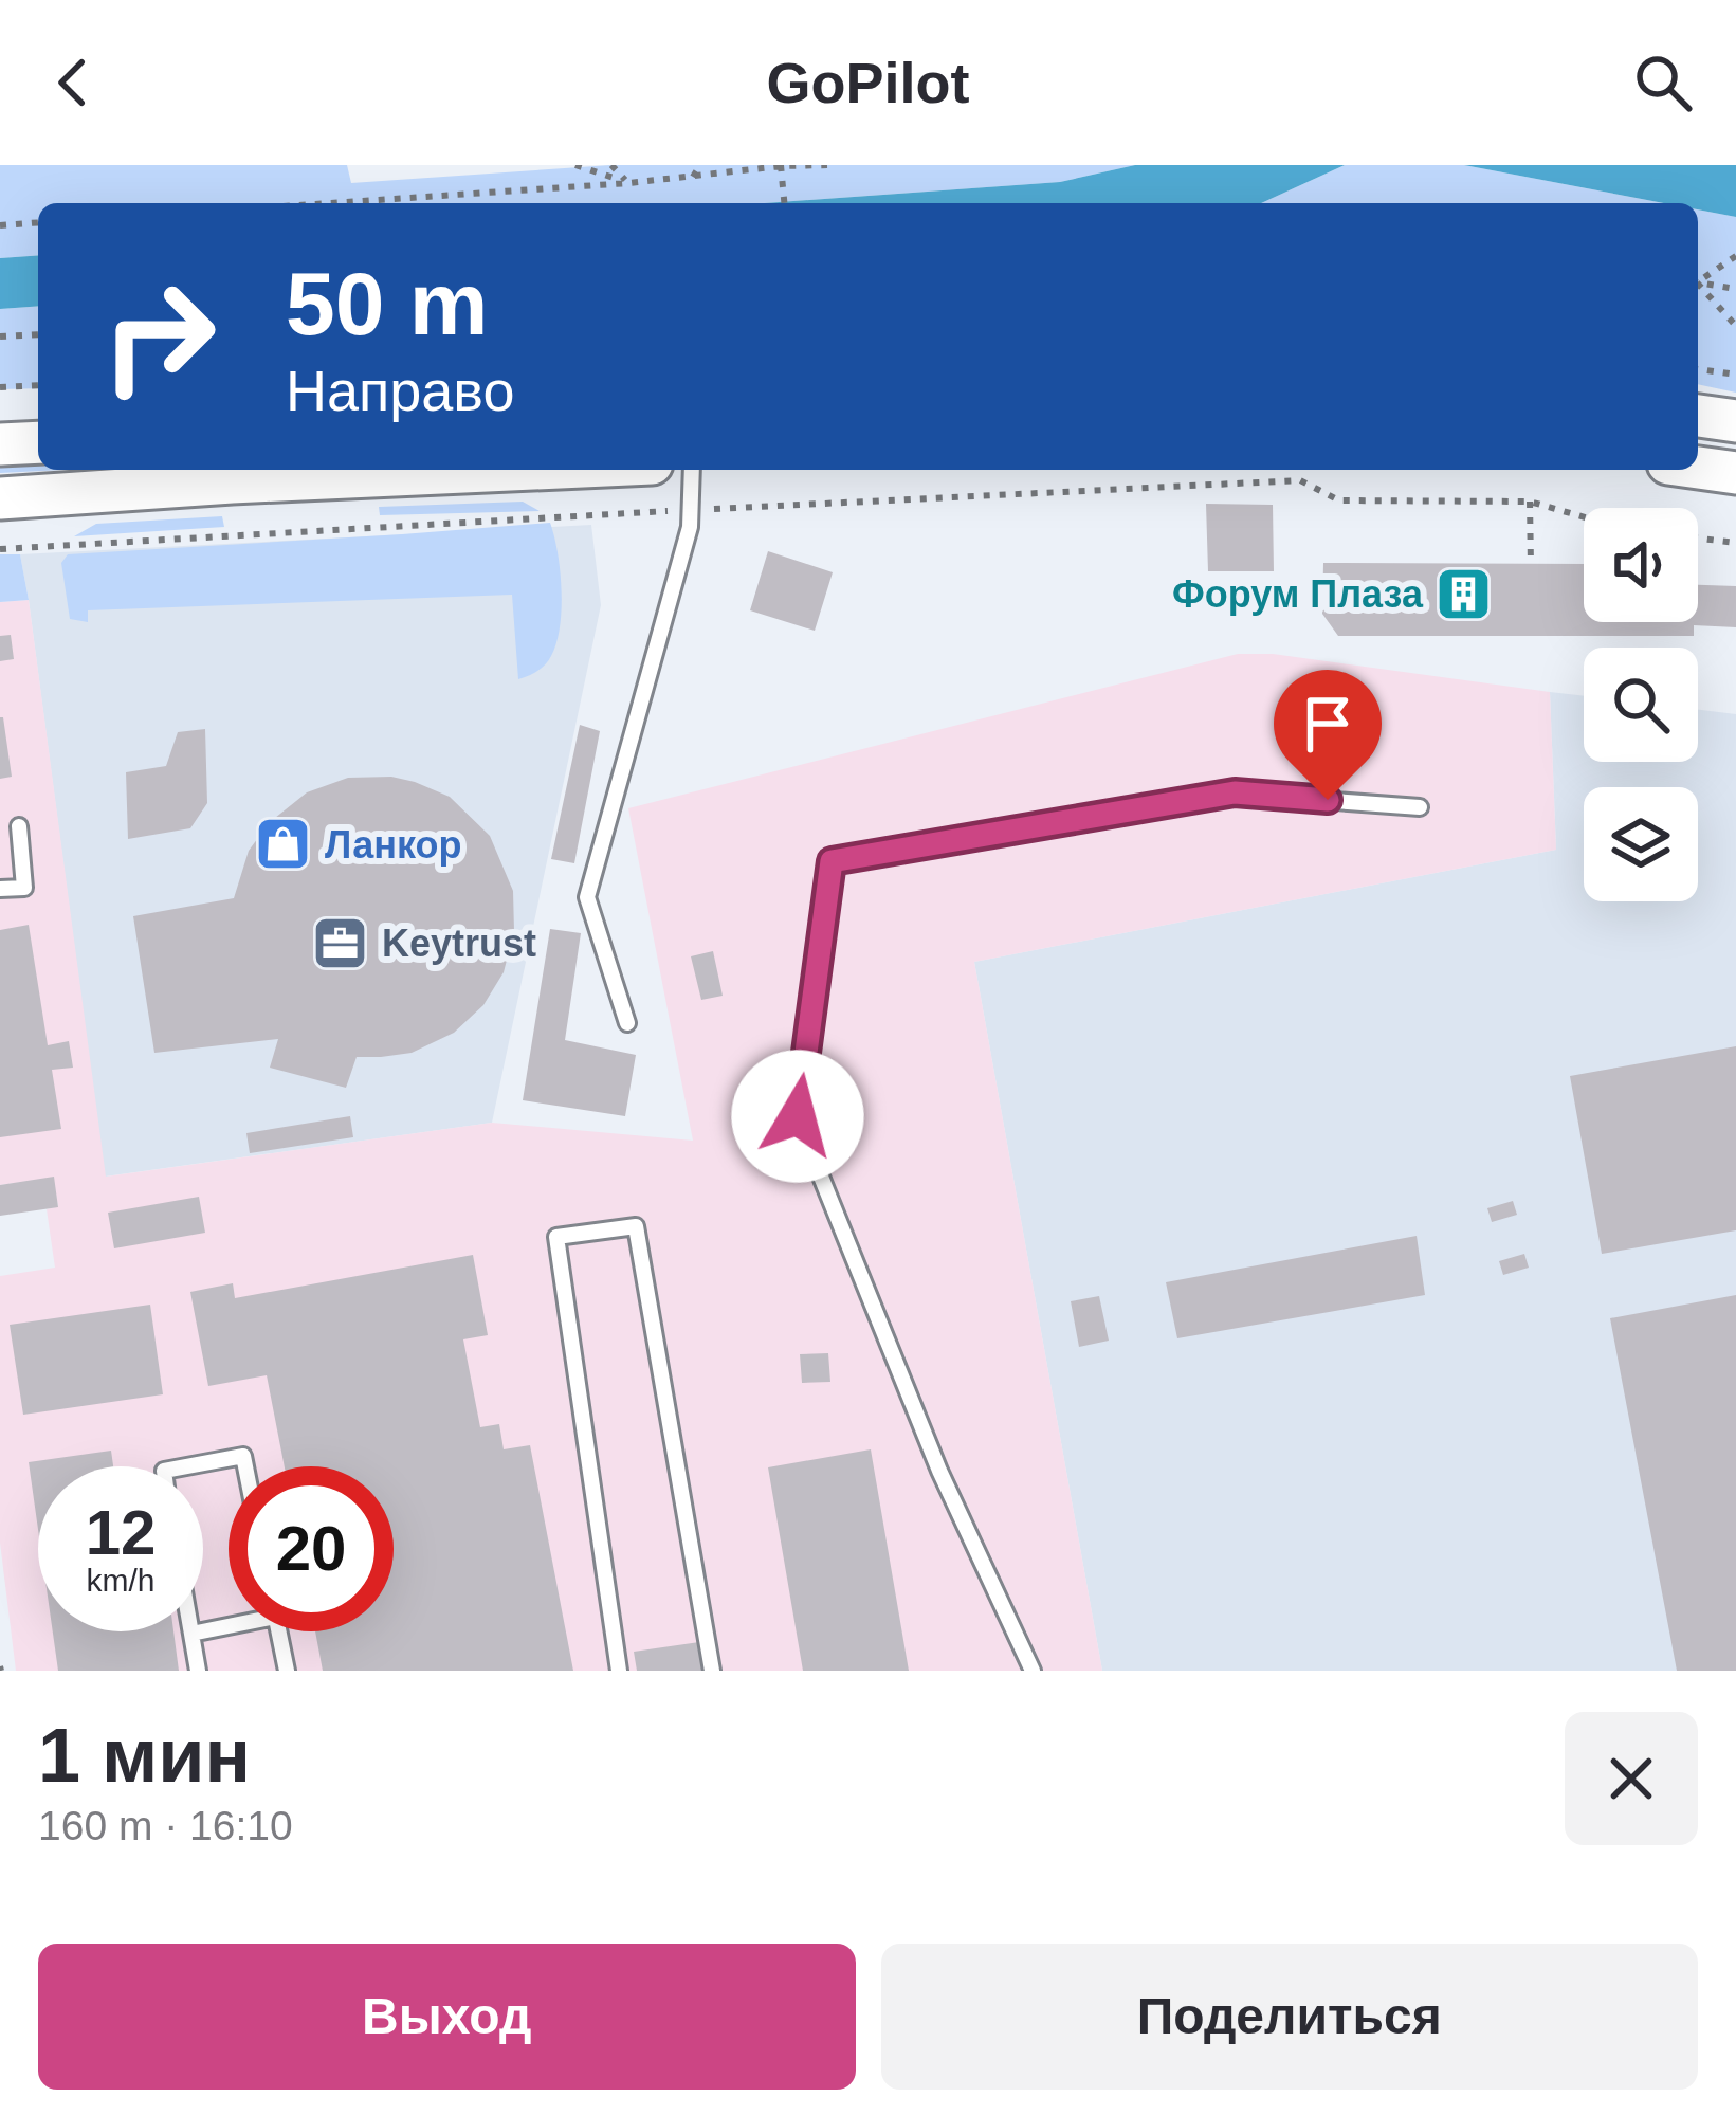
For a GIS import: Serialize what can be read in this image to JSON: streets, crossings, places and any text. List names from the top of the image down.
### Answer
{
  "places": {
    "building": ["Форум Плаза"],
    "shop": ["Ланкор"],
    "office": ["Keytrust"]
  },
  "page": {
    "header": "GoPilot",
    "turn": ["50 m", "Направо"],
    "speed": "12 km/h",
    "limit": "20",
    "heading": ["1 мин", "160 m · 16:10"],
    "buttons": ["Выход", "Поделиться"]
  }
}
